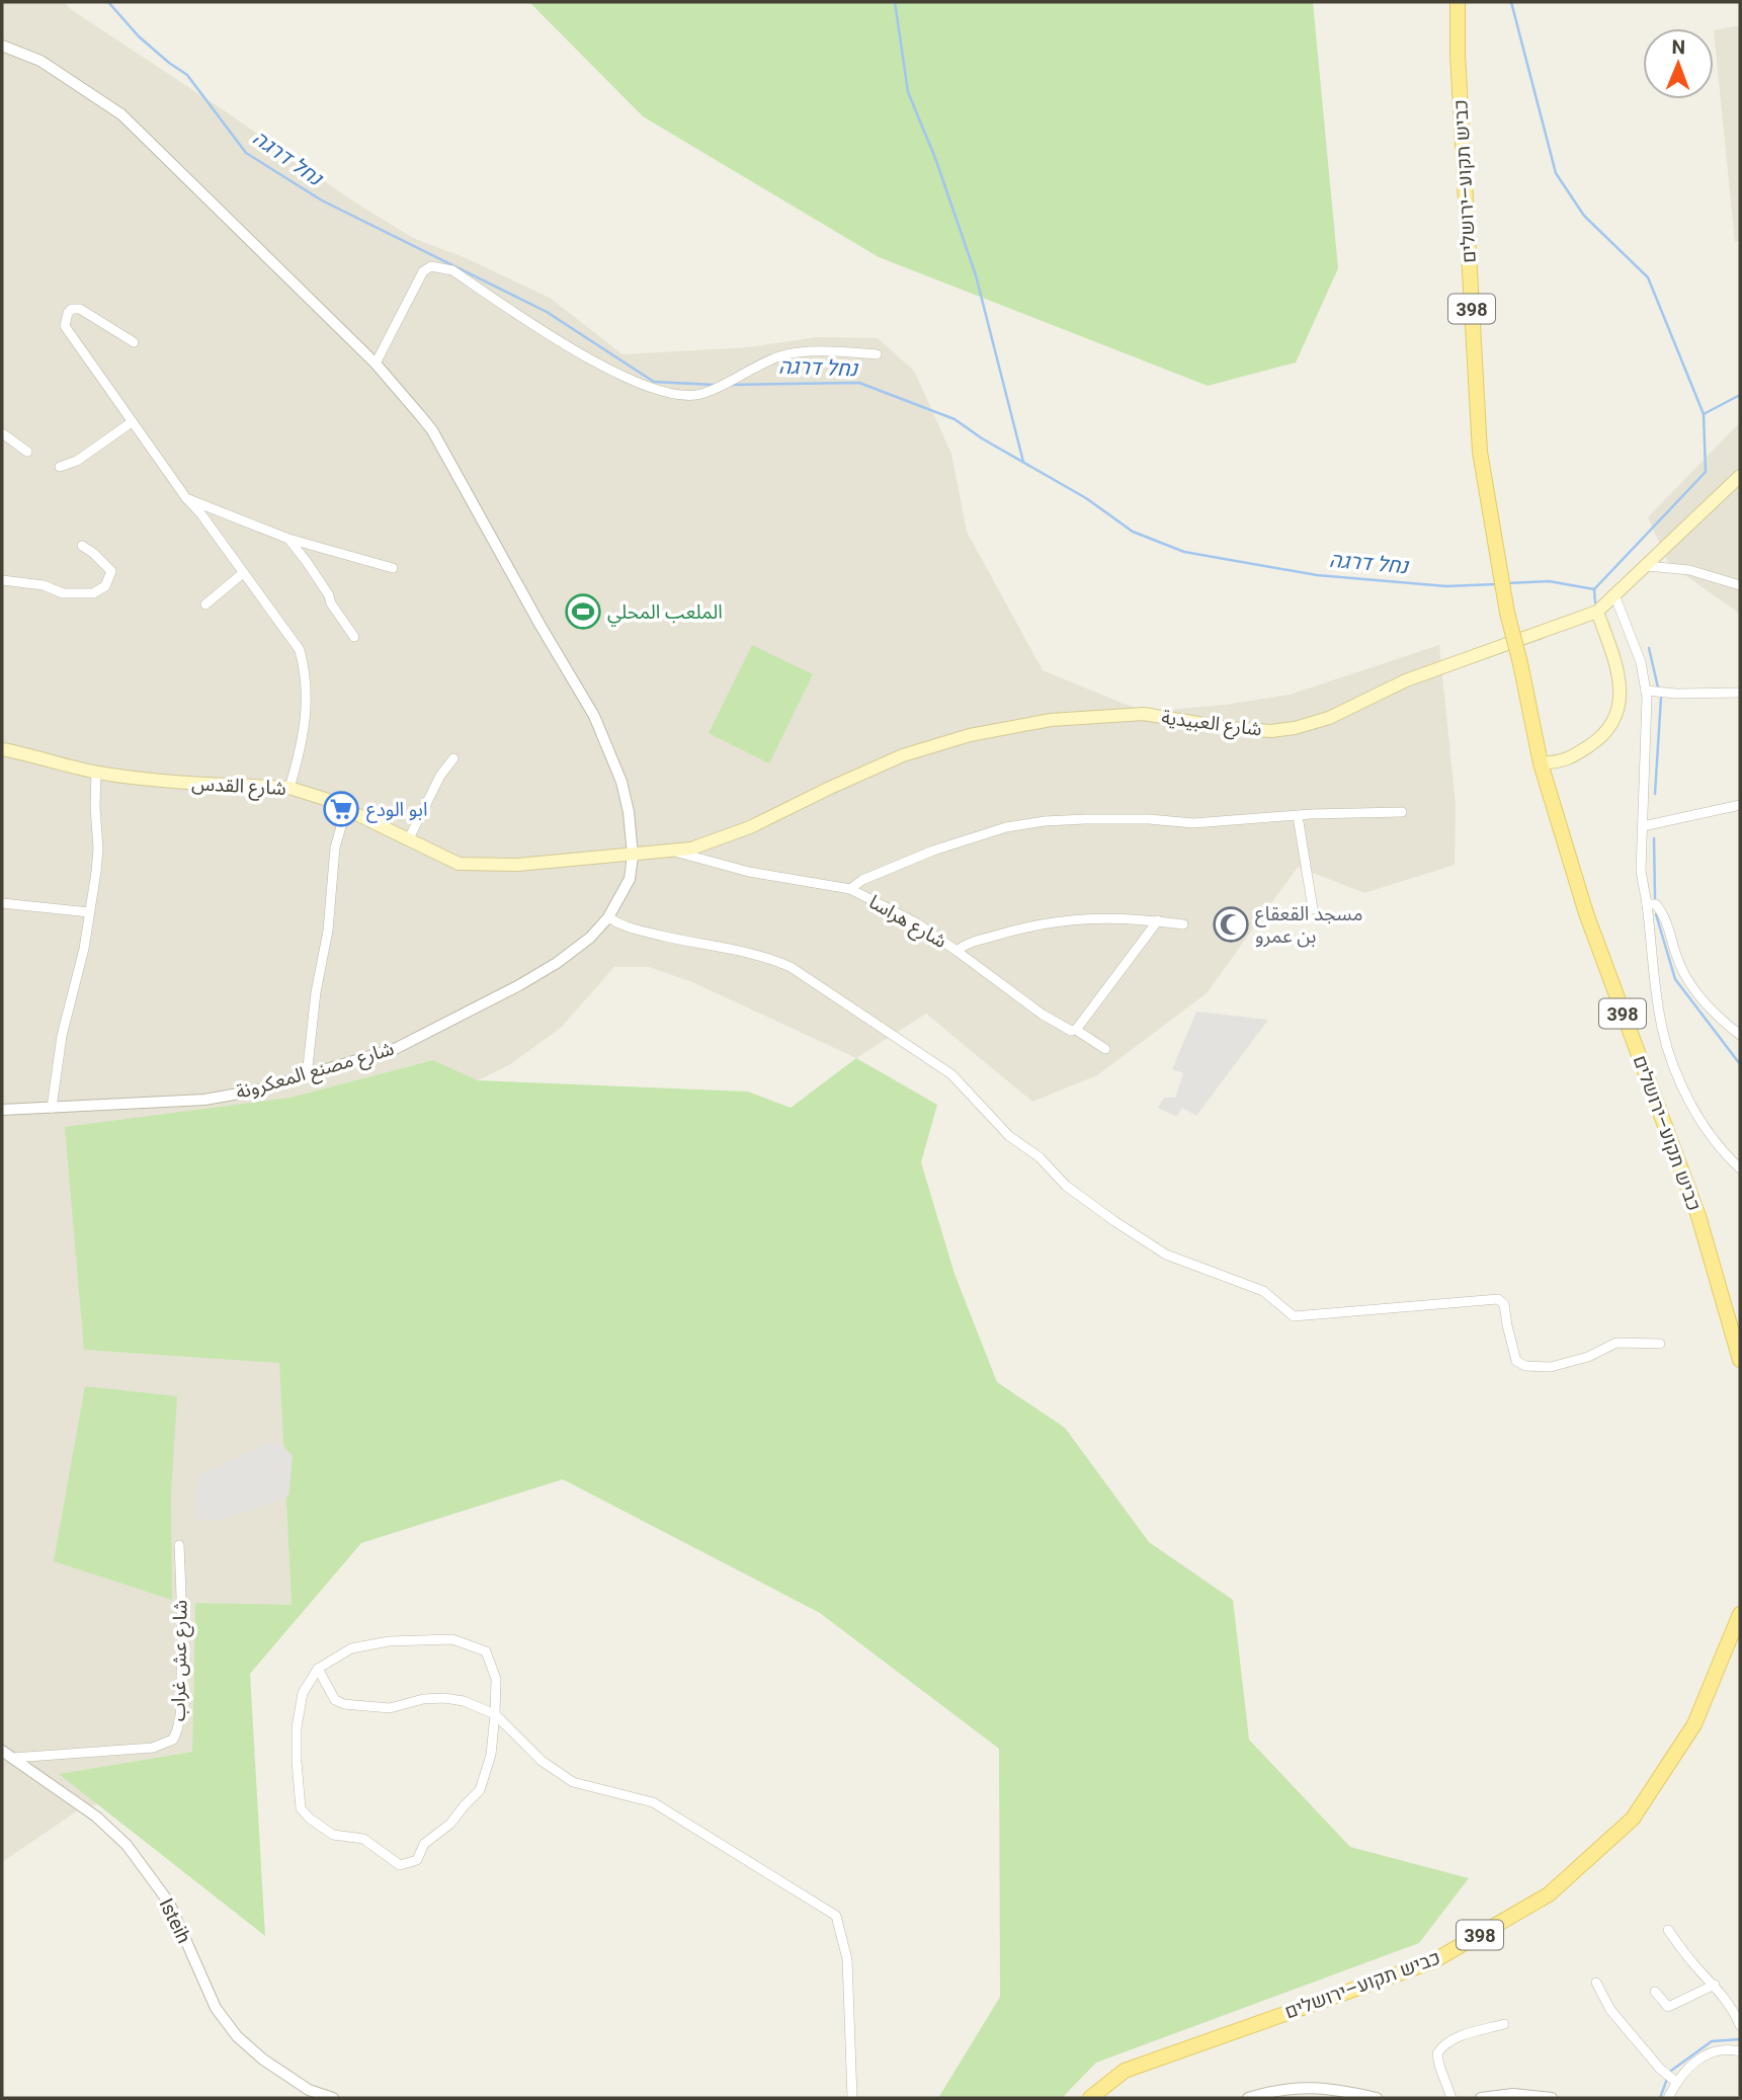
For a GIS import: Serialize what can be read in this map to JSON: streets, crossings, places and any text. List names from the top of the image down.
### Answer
{
  "streets": {
    "main road": [
      "כביש תקוע–ירושלים",
      "398",
      "شارع العبيدية",
      "شارع القدس"
    ],
    "street": [
      "شارع هراسا",
      "شارع مصنع المعكرونة",
      "شارع عش غراب",
      "Isteih"
    ]
  },
  "crossings": [
    ["شارع العبيدية", "شارع القدس"],
    ["شارع العبيدية", "شارع هراسا"],
    ["شارع العبيدية", "شارع مصنع المعكرونة"],
    ["شارع القدس", "شارع مصنع المعكرونة"],
    ["شارع عش غراب", "Isteih"]
  ],
  "water": ["נחל דרגה"],
  "places": {
    "sports": ["الملعب المحلي"],
    "supermarket": ["ابو الودع"],
    "mosque": ["مسجد القعقاع بن عمرو"]
  },
  "north": "top"
}
